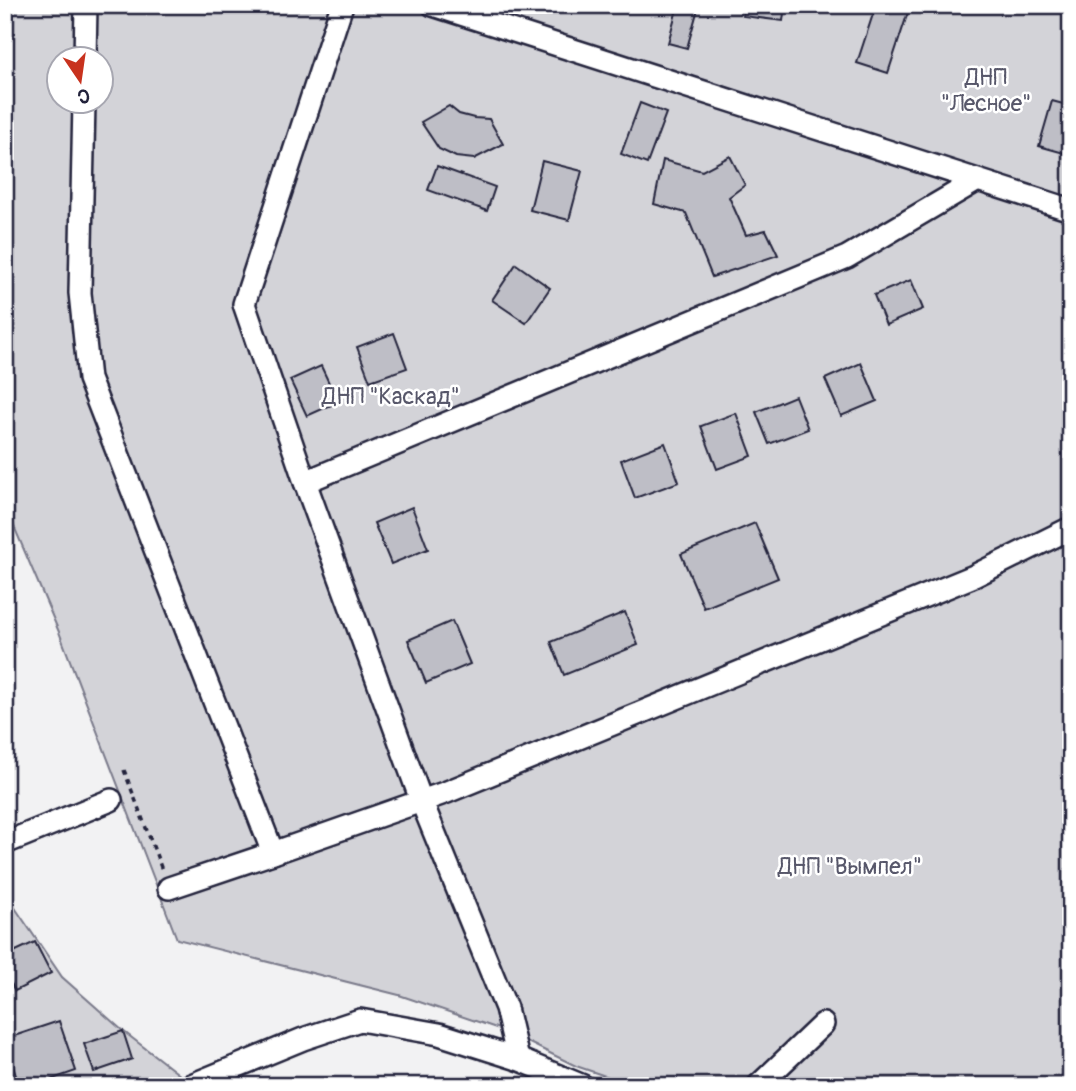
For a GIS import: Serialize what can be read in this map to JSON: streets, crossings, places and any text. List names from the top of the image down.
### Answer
{
  "parks": ["ДНП \"Лесное\"", "ДНП \"Каскад\"", "ДНП \"Вымпел\""],
  "north": "bottom"
}
